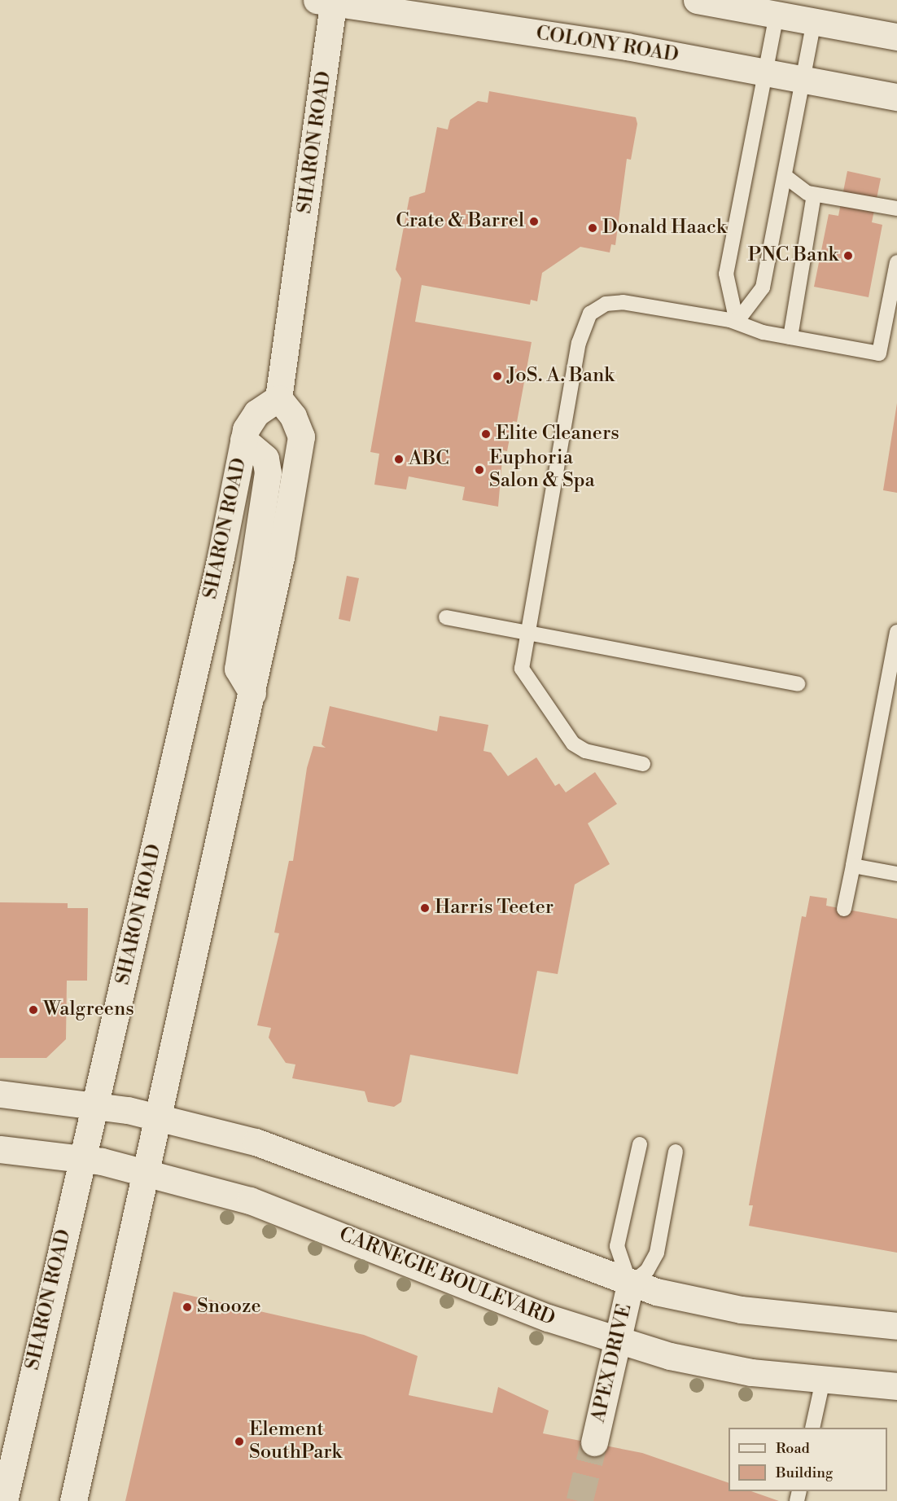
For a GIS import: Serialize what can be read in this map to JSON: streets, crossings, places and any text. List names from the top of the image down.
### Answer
{
  "streets": {
    "main road": [
      "COLONY ROAD",
      "SHARON ROAD",
      "CARNEGIE BOULEVARD",
      "APEX DRIVE"
    ]
  },
  "crossings": [
    ["COLONY ROAD", "SHARON ROAD"],
    ["SHARON ROAD", "CARNEGIE BOULEVARD"],
    ["CARNEGIE BOULEVARD", "APEX DRIVE"]
  ],
  "places": [
    "Crate & Barrel",
    "Donald Haack",
    "PNC Bank",
    "JoS. A. Bank",
    "Elite Cleaners",
    "ABC",
    "Euphoria Salon & Spa",
    "Harris Teeter",
    "Walgreens",
    "Snooze",
    "Element SouthPark"
  ],
  "legend": ["Road", "Building"]
}
